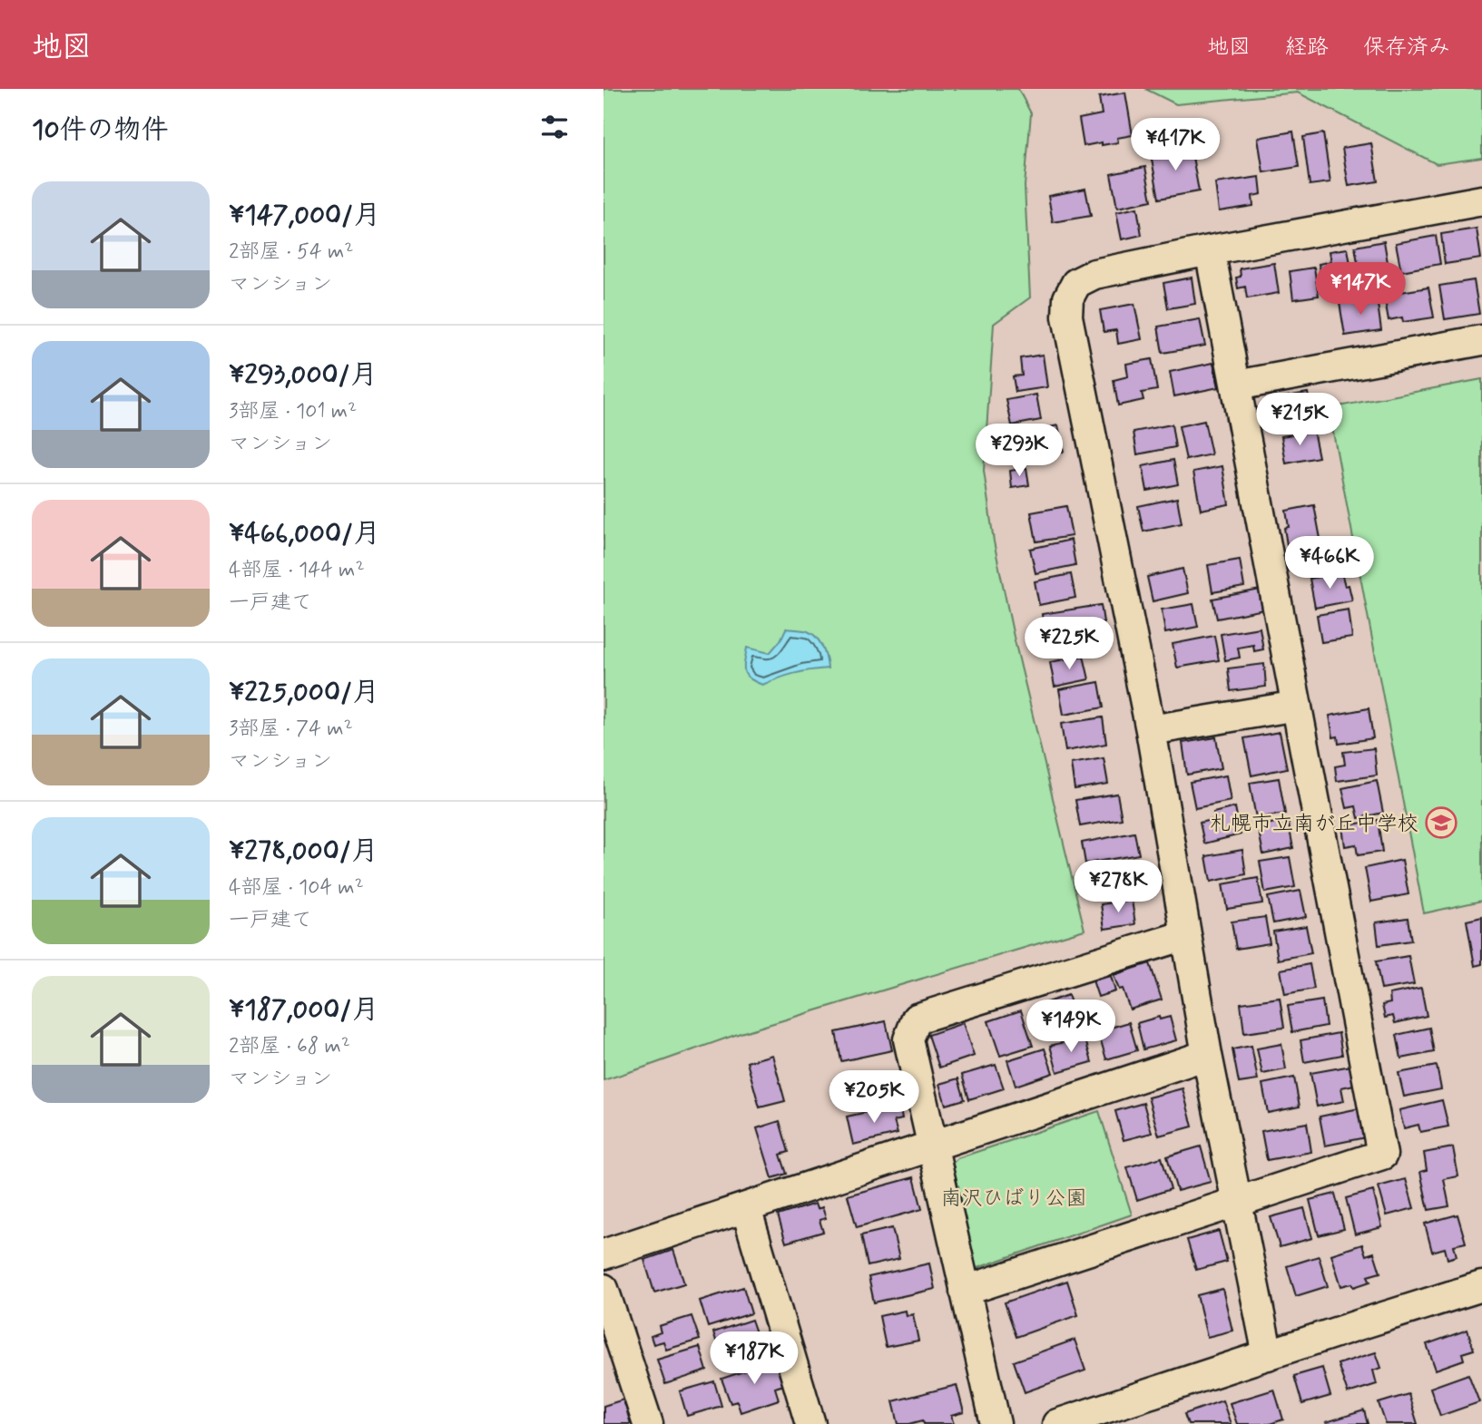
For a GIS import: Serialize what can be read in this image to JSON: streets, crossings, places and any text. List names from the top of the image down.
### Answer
{
  "parks": ["南沢ひばり公園"],
  "places": {
    "school or university": ["札幌市立南が丘中学校"]
  },
  "page": {
    "header": "地図",
    "nav": ["地図", "経路", "保存済み"],
    "heading": "10件の物件",
    "price": [
      "¥417K",
      "¥147K",
      "¥215K",
      "¥293K",
      "¥466K",
      "¥225K",
      "¥278K",
      "¥149K",
      "¥205K",
      "¥187K"
    ],
    "list": [
      {
        "name": "¥147,000/月",
        "note": "2部屋 · 54 m² · マンション"
      },
      {
        "name": "¥293,000/月",
        "note": "3部屋 · 101 m² · マンション"
      },
      {
        "name": "¥466,000/月",
        "note": "4部屋 · 144 m² · 一戸建て"
      },
      {
        "name": "¥225,000/月",
        "note": "3部屋 · 74 m² · マンション"
      },
      {
        "name": "¥278,000/月",
        "note": "4部屋 · 104 m² · 一戸建て"
      },
      {
        "name": "¥187,000/月",
        "note": "2部屋 · 68 m² · マンション"
      }
    ]
  }
}
